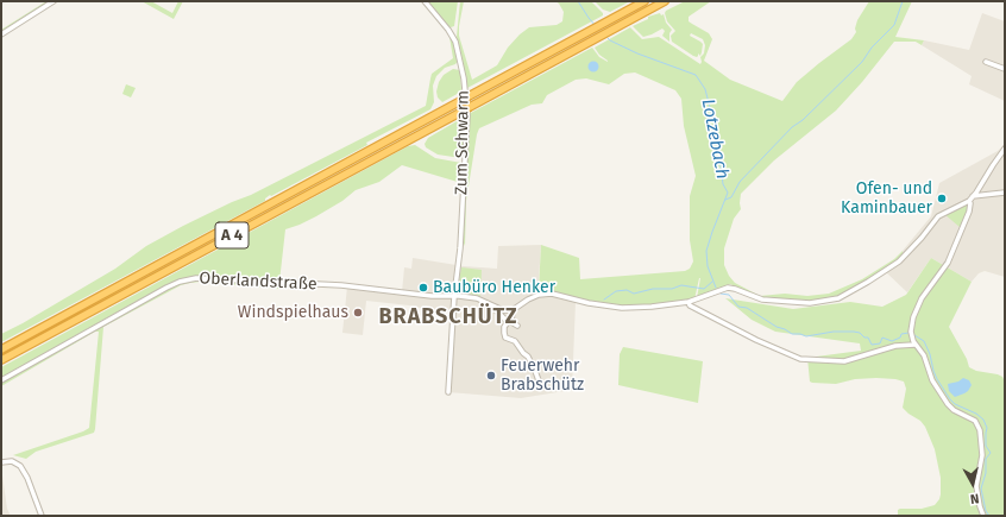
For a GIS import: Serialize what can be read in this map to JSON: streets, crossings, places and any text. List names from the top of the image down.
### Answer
{
  "streets": {
    "highway": ["A 4"],
    "street": ["Zum Schwarm", "Oberlandstraße"]
  },
  "crossings": [
    ["Zum Schwarm", "Oberlandstraße"]
  ],
  "districts": ["BRABSCHÜTZ"],
  "water": ["Lotzebach"],
  "places": [
    "Ofen- und Kaminbauer",
    "Baubüro Henker",
    "Windspielhaus",
    "Feuerwehr Brabschütz"
  ],
  "north": "bottom"
}
